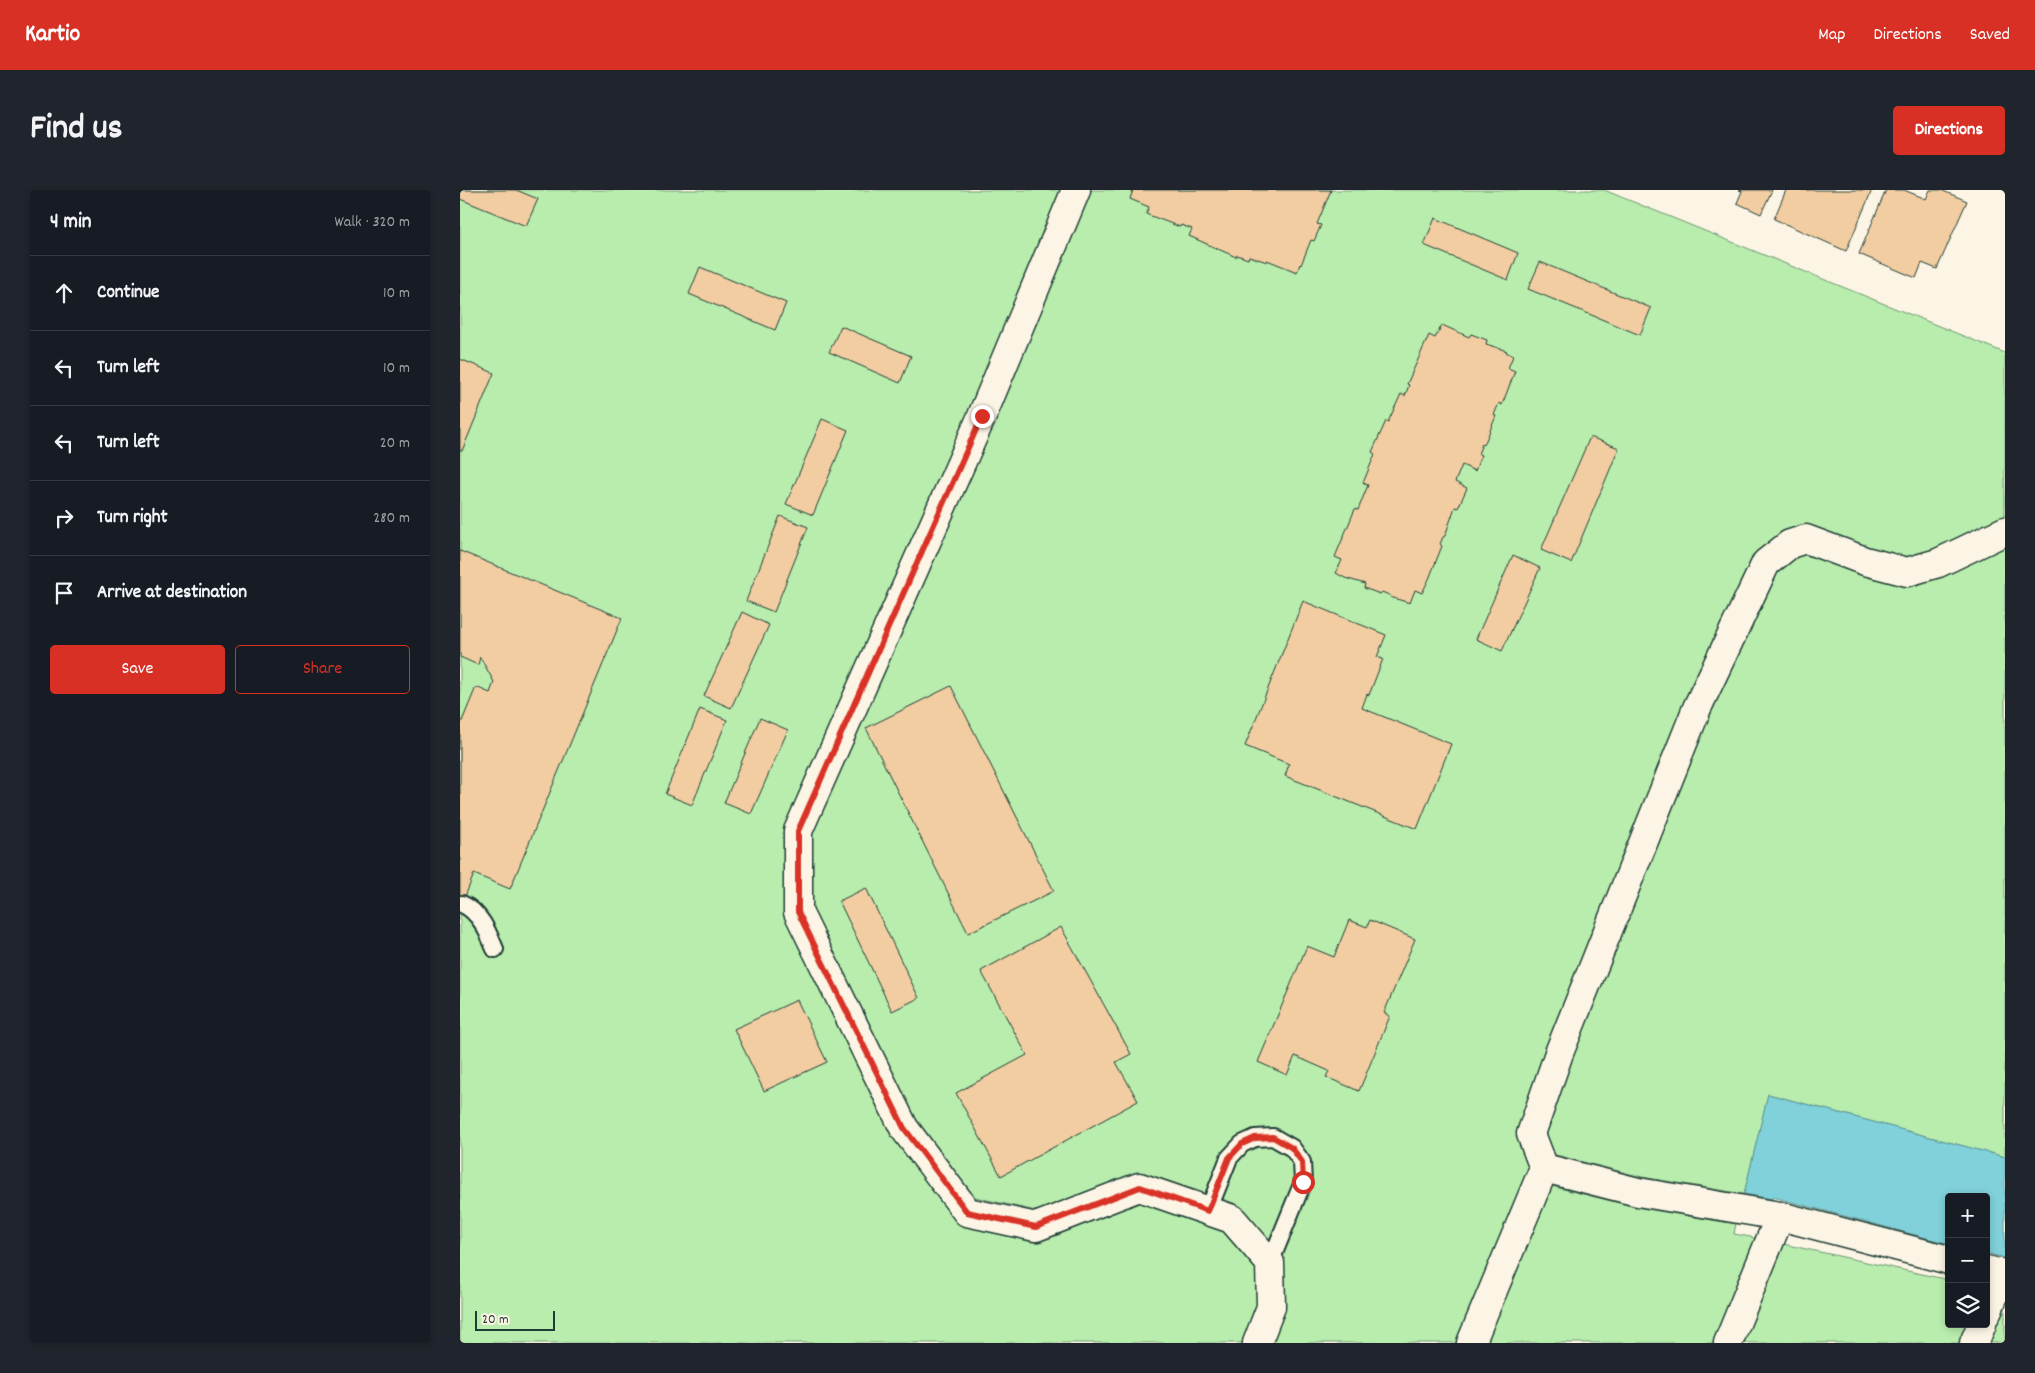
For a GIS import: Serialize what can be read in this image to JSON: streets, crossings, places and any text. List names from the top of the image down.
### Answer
{
  "scale_bar": "20 m",
  "page": {
    "header": "Kartio",
    "nav": ["Map", "Directions", "Saved"],
    "title": "Find us",
    "buttons": [
      "Directions",
      ["Save", "Share"]
    ],
    "heading": ["4 min", "Walk · 320 m"],
    "list": [
      ["Continue", "10 m"],
      ["Turn left", "10 m"],
      ["Turn left", "20 m"],
      ["Turn right", "280 m"],
      "Arrive at destination"
    ],
    "map_buttons": ["+", "−"],
    "scale": "20 m"
  }
}
